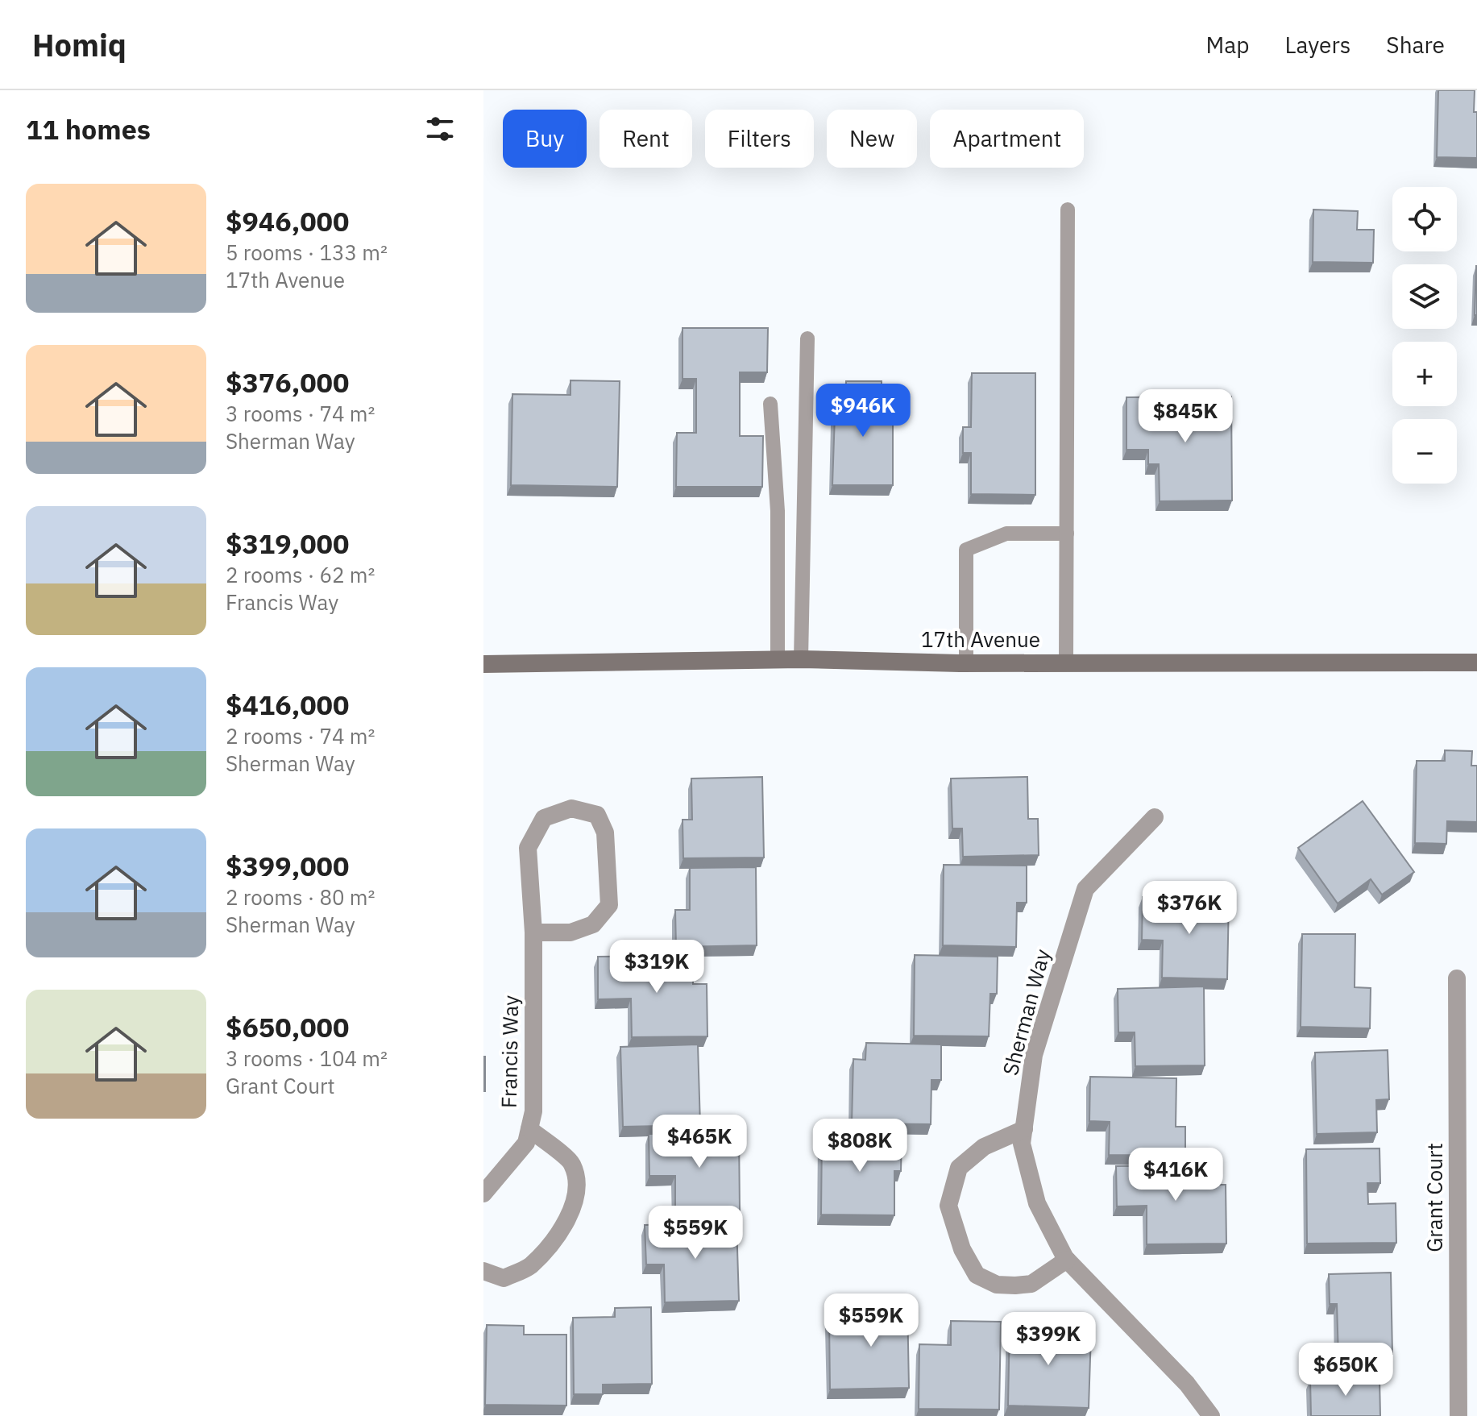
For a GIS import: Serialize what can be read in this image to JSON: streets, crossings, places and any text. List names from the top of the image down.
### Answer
{
  "streets": {
    "main road": ["17th Avenue"],
    "street": ["Sherman Way", "Francis Way", "Grant Court"]
  },
  "page": {
    "header": "Homiq",
    "nav": ["Map", "Layers", "Share"],
    "heading": "11 homes",
    "chip": [
      "Buy",
      "Rent",
      "Filters",
      "New",
      "Apartment"
    ],
    "list": [
      {
        "name": "$946,000",
        "note": "5 rooms · 133 m² · 17th Avenue"
      },
      {
        "name": "$376,000",
        "note": "3 rooms · 74 m² · Sherman Way"
      },
      {
        "name": "$319,000",
        "note": "2 rooms · 62 m² · Francis Way"
      },
      {
        "name": "$416,000",
        "note": "2 rooms · 74 m² · Sherman Way"
      },
      {
        "name": "$399,000",
        "note": "2 rooms · 80 m² · Sherman Way"
      },
      {
        "name": "$650,000",
        "note": "3 rooms · 104 m² · Grant Court"
      }
    ],
    "map_buttons": ["+", "−"],
    "price": [
      "$946K",
      "$845K",
      "$376K",
      "$319K",
      "$465K",
      "$808K",
      "$416K",
      "$559K",
      "$559K",
      "$399K",
      "$650K"
    ]
  }
}
